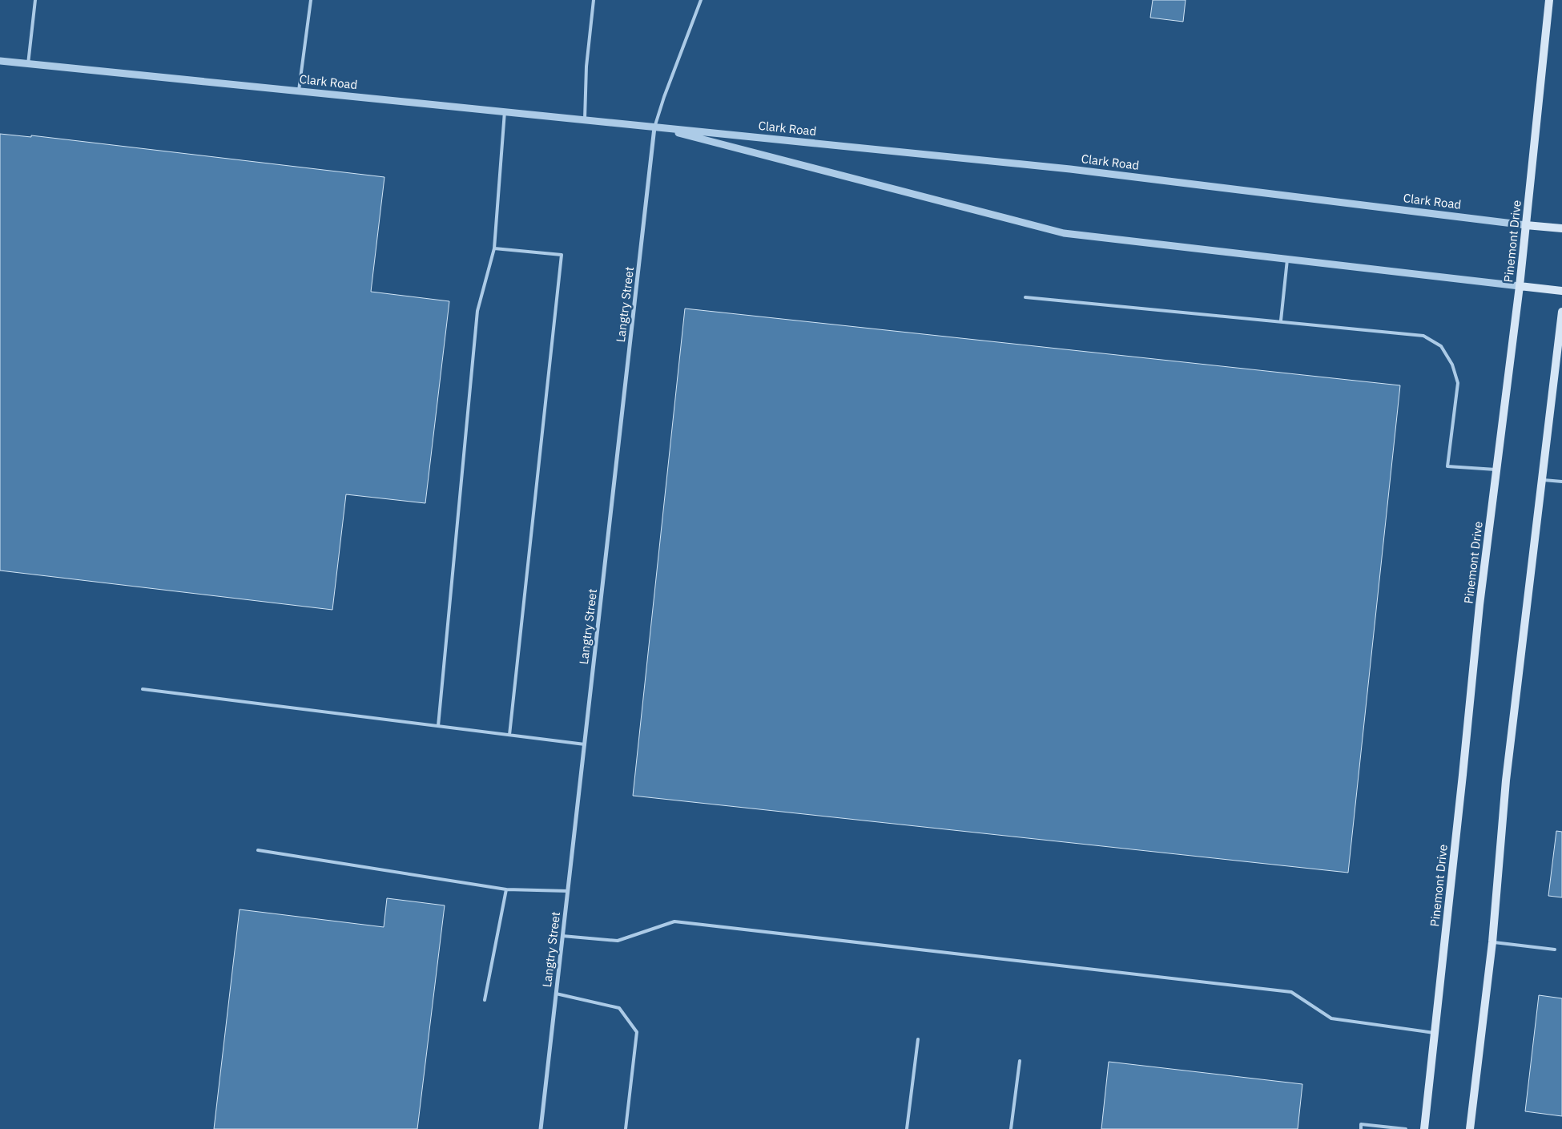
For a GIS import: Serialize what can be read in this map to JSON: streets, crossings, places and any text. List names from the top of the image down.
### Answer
{
  "streets": {
    "main road": ["Clark Road", "Pinemont Drive"],
    "street": ["Langtry Street"]
  },
  "crossings": [
    ["Clark Road", "Pinemont Drive"],
    ["Clark Road", "Langtry Street"]
  ]
}
